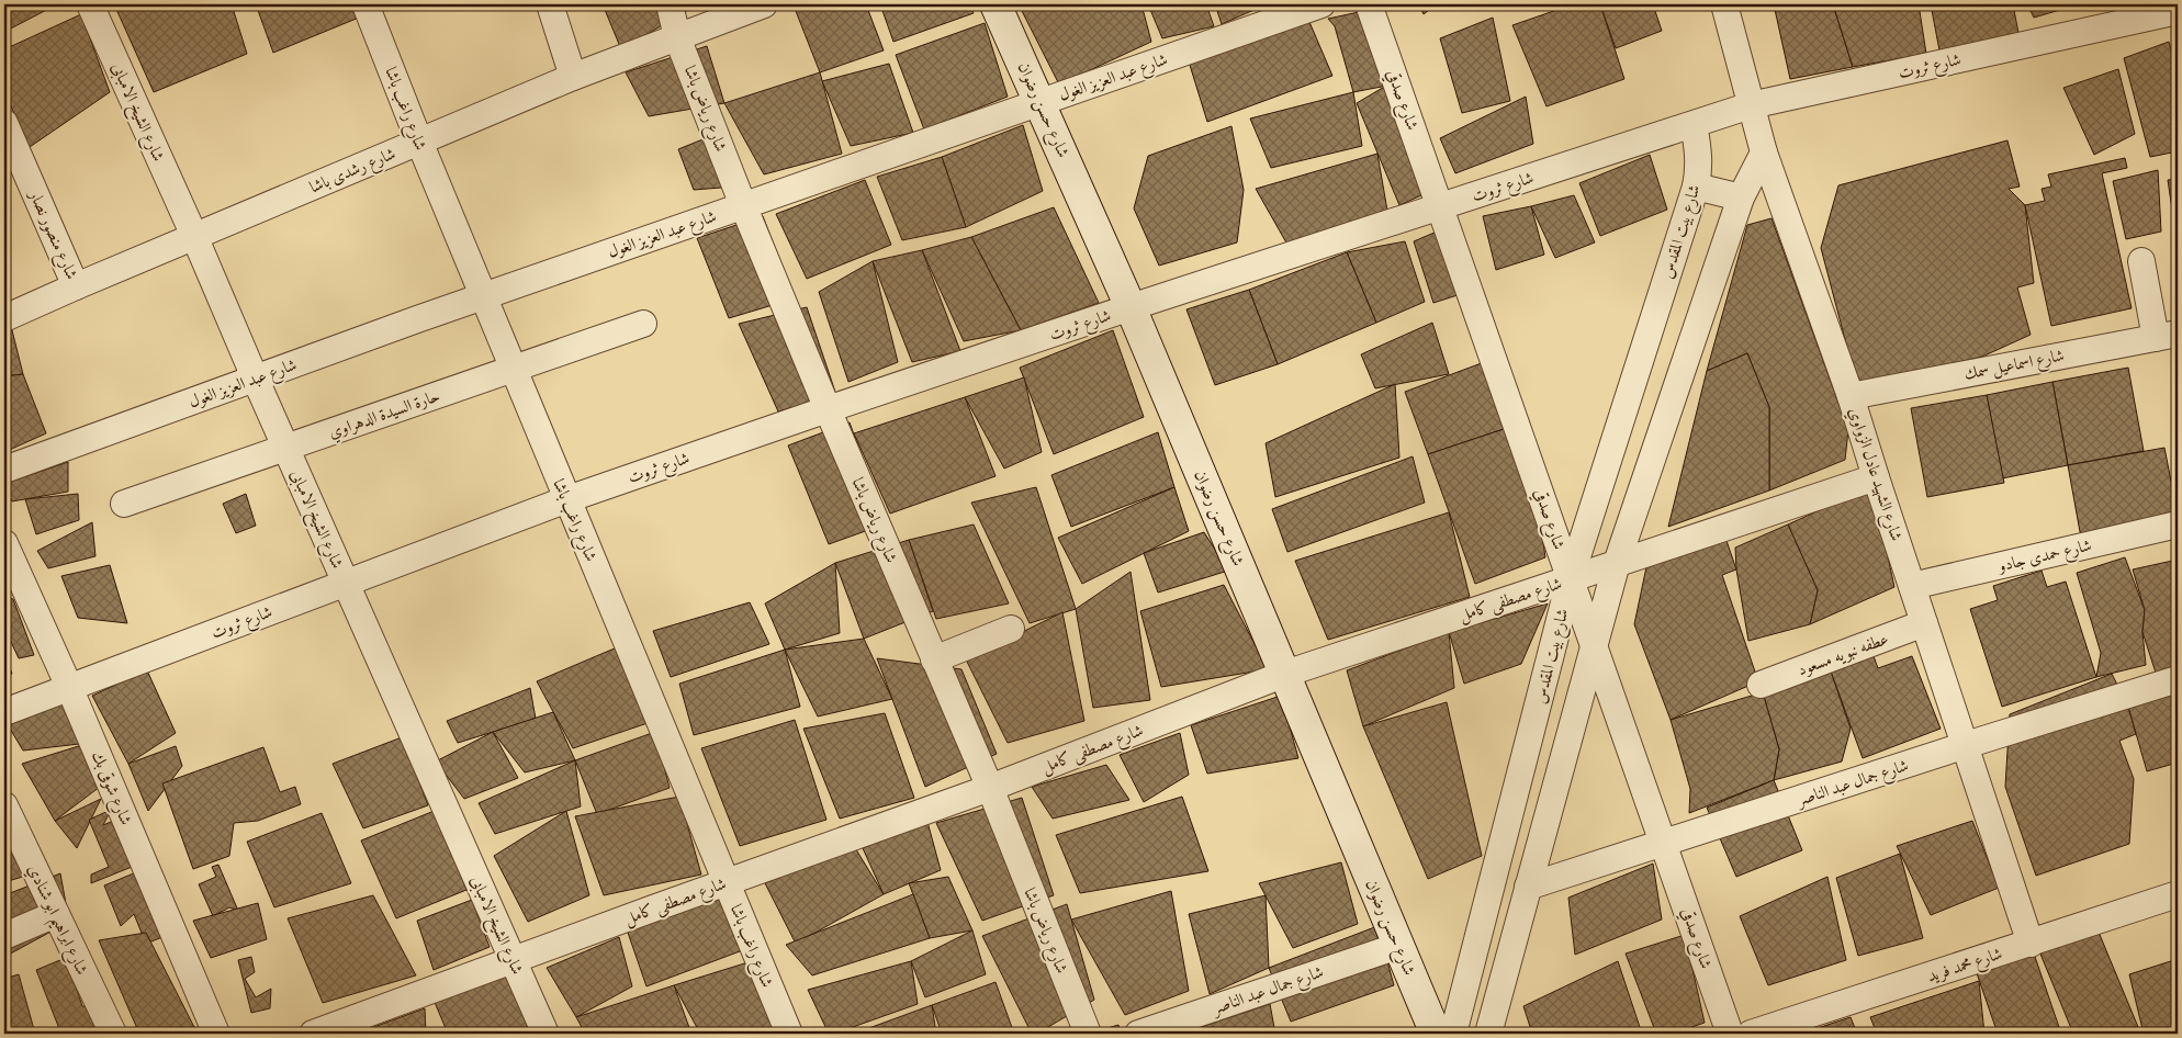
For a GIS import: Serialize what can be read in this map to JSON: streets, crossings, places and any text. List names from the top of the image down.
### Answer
{
  "streets": {
    "street": [
      "شارع ثروت",
      "شارع عبد العزيز الغول",
      "شارع صدقي",
      "شارع راغب باشا",
      "شارع رياض باشا",
      "شارع حسن رضوان",
      "شارع الشيخ الامبابى",
      "شارع رشدى باشا",
      "شارع بيت المقدس",
      "شارع منصور نصار",
      "شارع اسماعيل سمك",
      "حارة السيدة الدهراوي",
      "شارع الشهيد عادل الزواوي",
      "شارع حمدى جادو",
      "شارع مصطفى كامل",
      "عطفه نبويه مسعود",
      "شارع جمال عبد الناصر",
      "شارع شوقى بك",
      "شارع ابراهيم ابو شنادي",
      "شارع محمد فريد"
    ]
  },
  "crossings": [
    ["شارع ثروت", "شارع صدقي"],
    ["شارع ثروت", "شارع راغب باشا"],
    ["شارع ثروت", "شارع رياض باشا"],
    ["شارع ثروت", "شارع حسن رضوان"],
    ["شارع ثروت", "شارع الشيخ الامبابى"],
    ["شارع ثروت", "شارع بيت المقدس"],
    ["شارع ثروت", "شارع الشهيد عادل الزواوي"],
    ["شارع ثروت", "شارع شوقى بك"],
    ["شارع عبد العزيز الغول", "شارع راغب باشا"],
    ["شارع عبد العزيز الغول", "شارع رياض باشا"],
    ["شارع عبد العزيز الغول", "شارع حسن رضوان"],
    ["شارع عبد العزيز الغول", "شارع الشيخ الامبابى"],
    ["شارع صدقي", "شارع بيت المقدس"],
    ["شارع صدقي", "شارع مصطفى كامل"],
    ["شارع صدقي", "شارع جمال عبد الناصر"],
    ["شارع راغب باشا", "شارع رشدى باشا"],
    ["شارع راغب باشا", "حارة السيدة الدهراوي"],
    ["شارع راغب باشا", "شارع مصطفى كامل"],
    ["شارع رياض باشا", "شارع رشدى باشا"],
    ["شارع رياض باشا", "شارع مصطفى كامل"],
    ["شارع حسن رضوان", "شارع مصطفى كامل"],
    ["شارع حسن رضوان", "شارع جمال عبد الناصر"],
    ["شارع الشيخ الامبابى", "شارع رشدى باشا"],
    ["شارع الشيخ الامبابى", "حارة السيدة الدهراوي"],
    ["شارع الشيخ الامبابى", "شارع مصطفى كامل"],
    ["شارع رشدى باشا", "شارع منصور نصار"],
    ["شارع بيت المقدس", "شارع مصطفى كامل"],
    ["شارع اسماعيل سمك", "شارع الشهيد عادل الزواوي"],
    ["شارع الشهيد عادل الزواوي", "شارع حمدى جادو"],
    ["شارع الشهيد عادل الزواوي", "شارع مصطفى كامل"],
    ["شارع الشهيد عادل الزواوي", "عطفه نبويه مسعود"],
    ["شارع الشهيد عادل الزواوي", "شارع جمال عبد الناصر"],
    ["شارع الشهيد عادل الزواوي", "شارع محمد فريد"]
  ]
}
